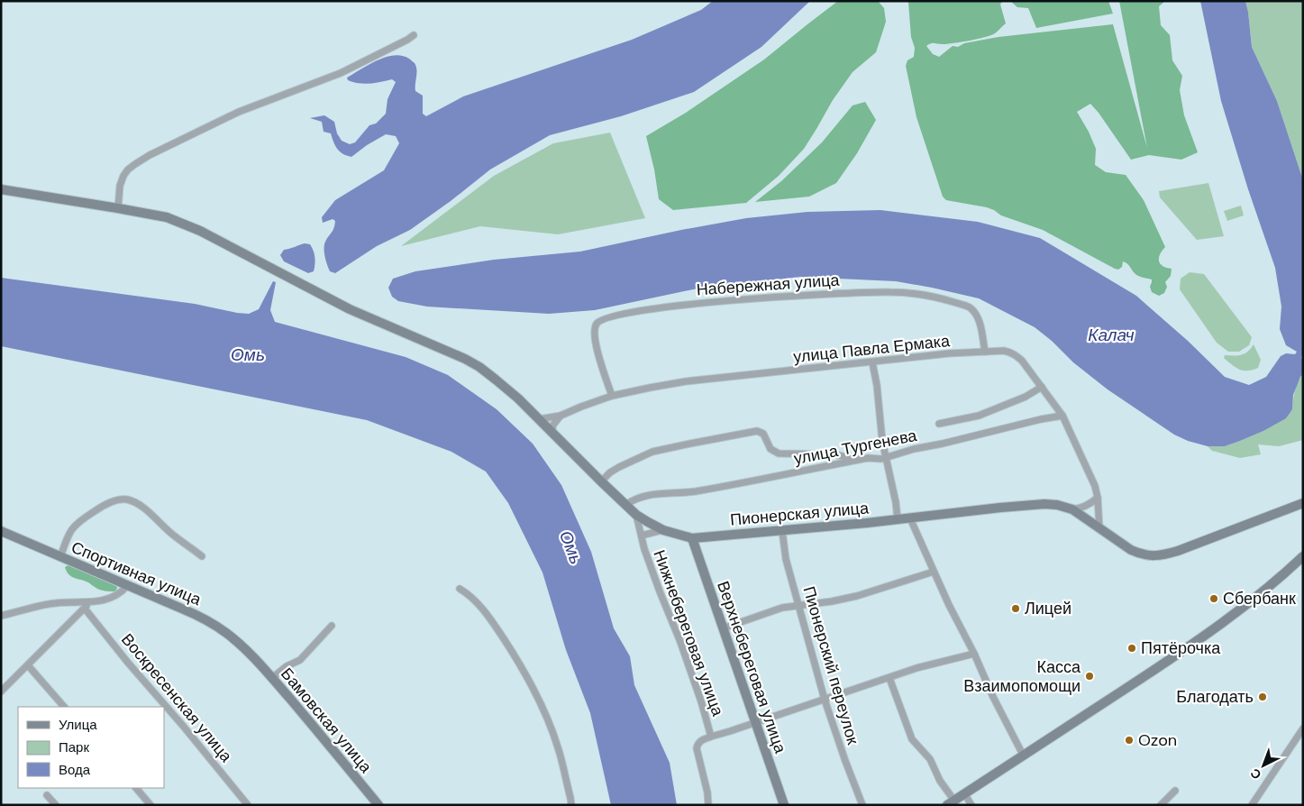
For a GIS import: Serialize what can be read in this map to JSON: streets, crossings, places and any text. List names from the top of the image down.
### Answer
{
  "streets": {
    "street": [
      "Набережная улица",
      "улица Павла Ермака",
      "улица Тургенева",
      "Пионерская улица",
      "Спортивная улица",
      "Нижнебереговая улица",
      "Пионерский переулок",
      "Верхнебереговая улица",
      "Воскресенская улица",
      "Бамовская улица"
    ]
  },
  "crossings": [
    ["Набережная улица", "улица Павла Ермака"],
    ["улица Павла Ермака", "улица Тургенева"],
    ["улица Павла Ермака", "Пионерская улица"],
    ["улица Тургенева", "Пионерская улица"],
    ["Пионерская улица", "Нижнебереговая улица"],
    ["Пионерская улица", "Пионерский переулок"],
    ["Пионерская улица", "Верхнебереговая улица"],
    ["Спортивная улица", "Бамовская улица"]
  ],
  "water": ["Калач", "Омь"],
  "places": [
    "Сбербанк",
    "Лицей",
    "Пятёрочка",
    "Касса Взаимопомощи",
    "Благодать",
    "Ozon"
  ],
  "legend": ["Улица", "Парк", "Вода"],
  "north": "bottom left"
}
